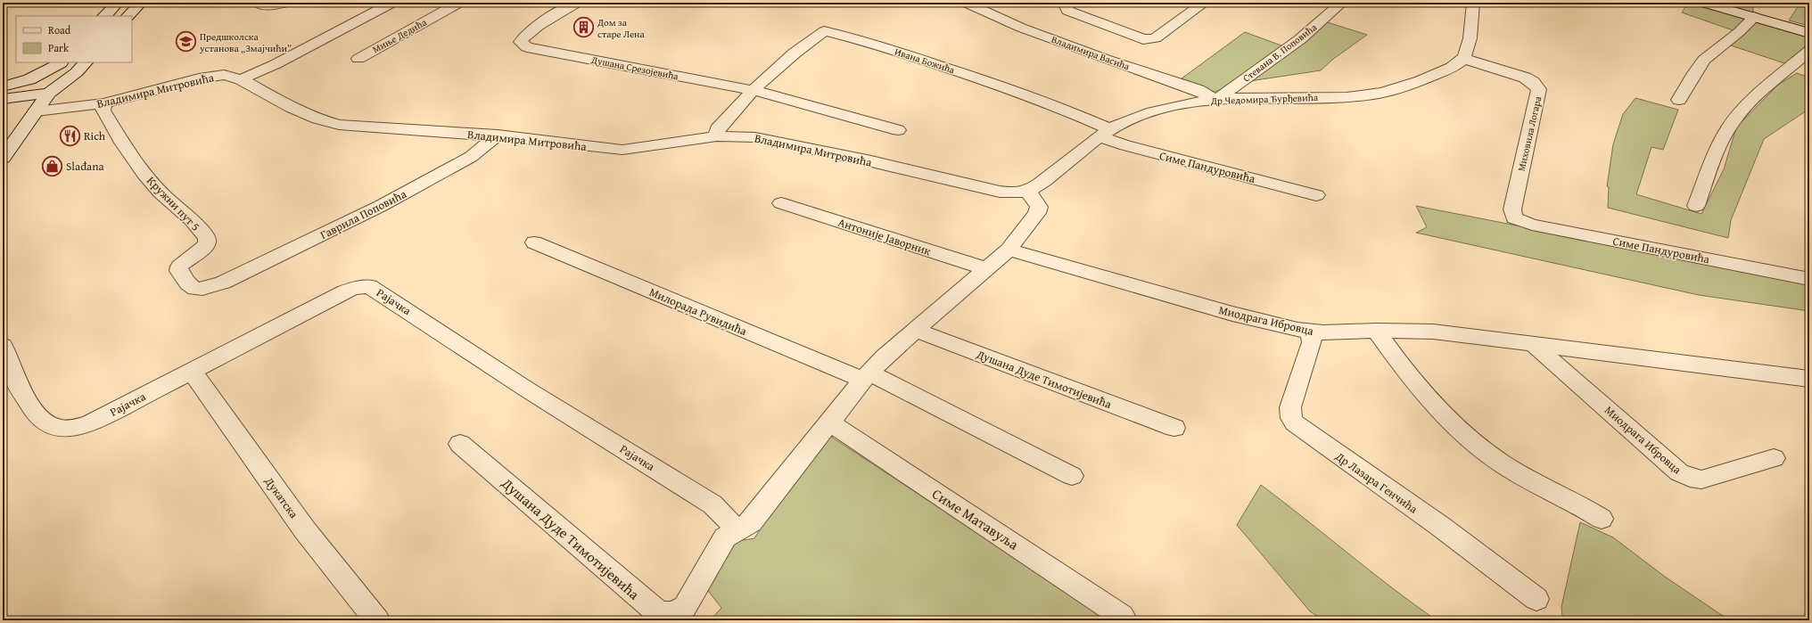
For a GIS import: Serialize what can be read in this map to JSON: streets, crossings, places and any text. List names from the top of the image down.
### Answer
{
  "streets": {
    "street": [
      "Миње Дедића",
      "Владимира Васића",
      "Стевана В. Поповића",
      "Ивана Божића",
      "Душана Срезојевића",
      "Владимира Митровића",
      "Др Чедомира Ђурђевића",
      "Миховила Логара",
      "Симе Пандуровића",
      "Кружни пут 5",
      "Гаврила Поповића",
      "Антоније Јаворник",
      "Рајачка",
      "Милорада Рувидића",
      "Миодрага Ибровца",
      "Душана Дуде Тимотијевића",
      "Др Лазара Генчића",
      "Дукатска",
      "Симе Матавуља"
    ]
  },
  "crossings": [
    ["Владимира Васића", "Стевана В. Поповића"],
    ["Владимира Васића", "Др Чедомира Ђурђевића"],
    ["Стевана В. Поповића", "Др Чедомира Ђурђевића"],
    ["Ивана Божића", "Душана Срезојевића"],
    ["Ивана Божића", "Владимира Митровића"],
    ["Ивана Божића", "Др Чедомира Ђурђевића"],
    ["Ивана Божића", "Симе Пандуровића"],
    ["Владимира Митровића", "Др Чедомира Ђурђевића"],
    ["Владимира Митровића", "Кружни пут 5"],
    ["Владимира Митровића", "Гаврила Поповића"],
    ["Владимира Митровића", "Душана Дуде Тимотијевића"],
    ["Др Чедомира Ђурђевића", "Миховила Логара"],
    ["Др Чедомира Ђурђевића", "Симе Пандуровића"],
    ["Др Чедомира Ђурђевића", "Душана Дуде Тимотијевића"],
    ["Миховила Логара", "Симе Пандуровића"],
    ["Кружни пут 5", "Гаврила Поповића"],
    ["Антоније Јаворник", "Душана Дуде Тимотијевића"],
    ["Рајачка", "Душана Дуде Тимотијевића"],
    ["Рајачка", "Дукатска"],
    ["Милорада Рувидића", "Душана Дуде Тимотијевића"],
    ["Миодрага Ибровца", "Душана Дуде Тимотијевића"],
    ["Миодрага Ибровца", "Др Лазара Генчића"],
    ["Душана Дуде Тимотијевића", "Симе Матавуља"]
  ],
  "places": {
    "building": ["Дом за старе Лена"],
    "school or university": ["Предшколска установа „Змајчићи”"],
    "restaurant": ["Rich"],
    "shop": ["Slađana"]
  },
  "legend": ["Road", "Park"]
}
